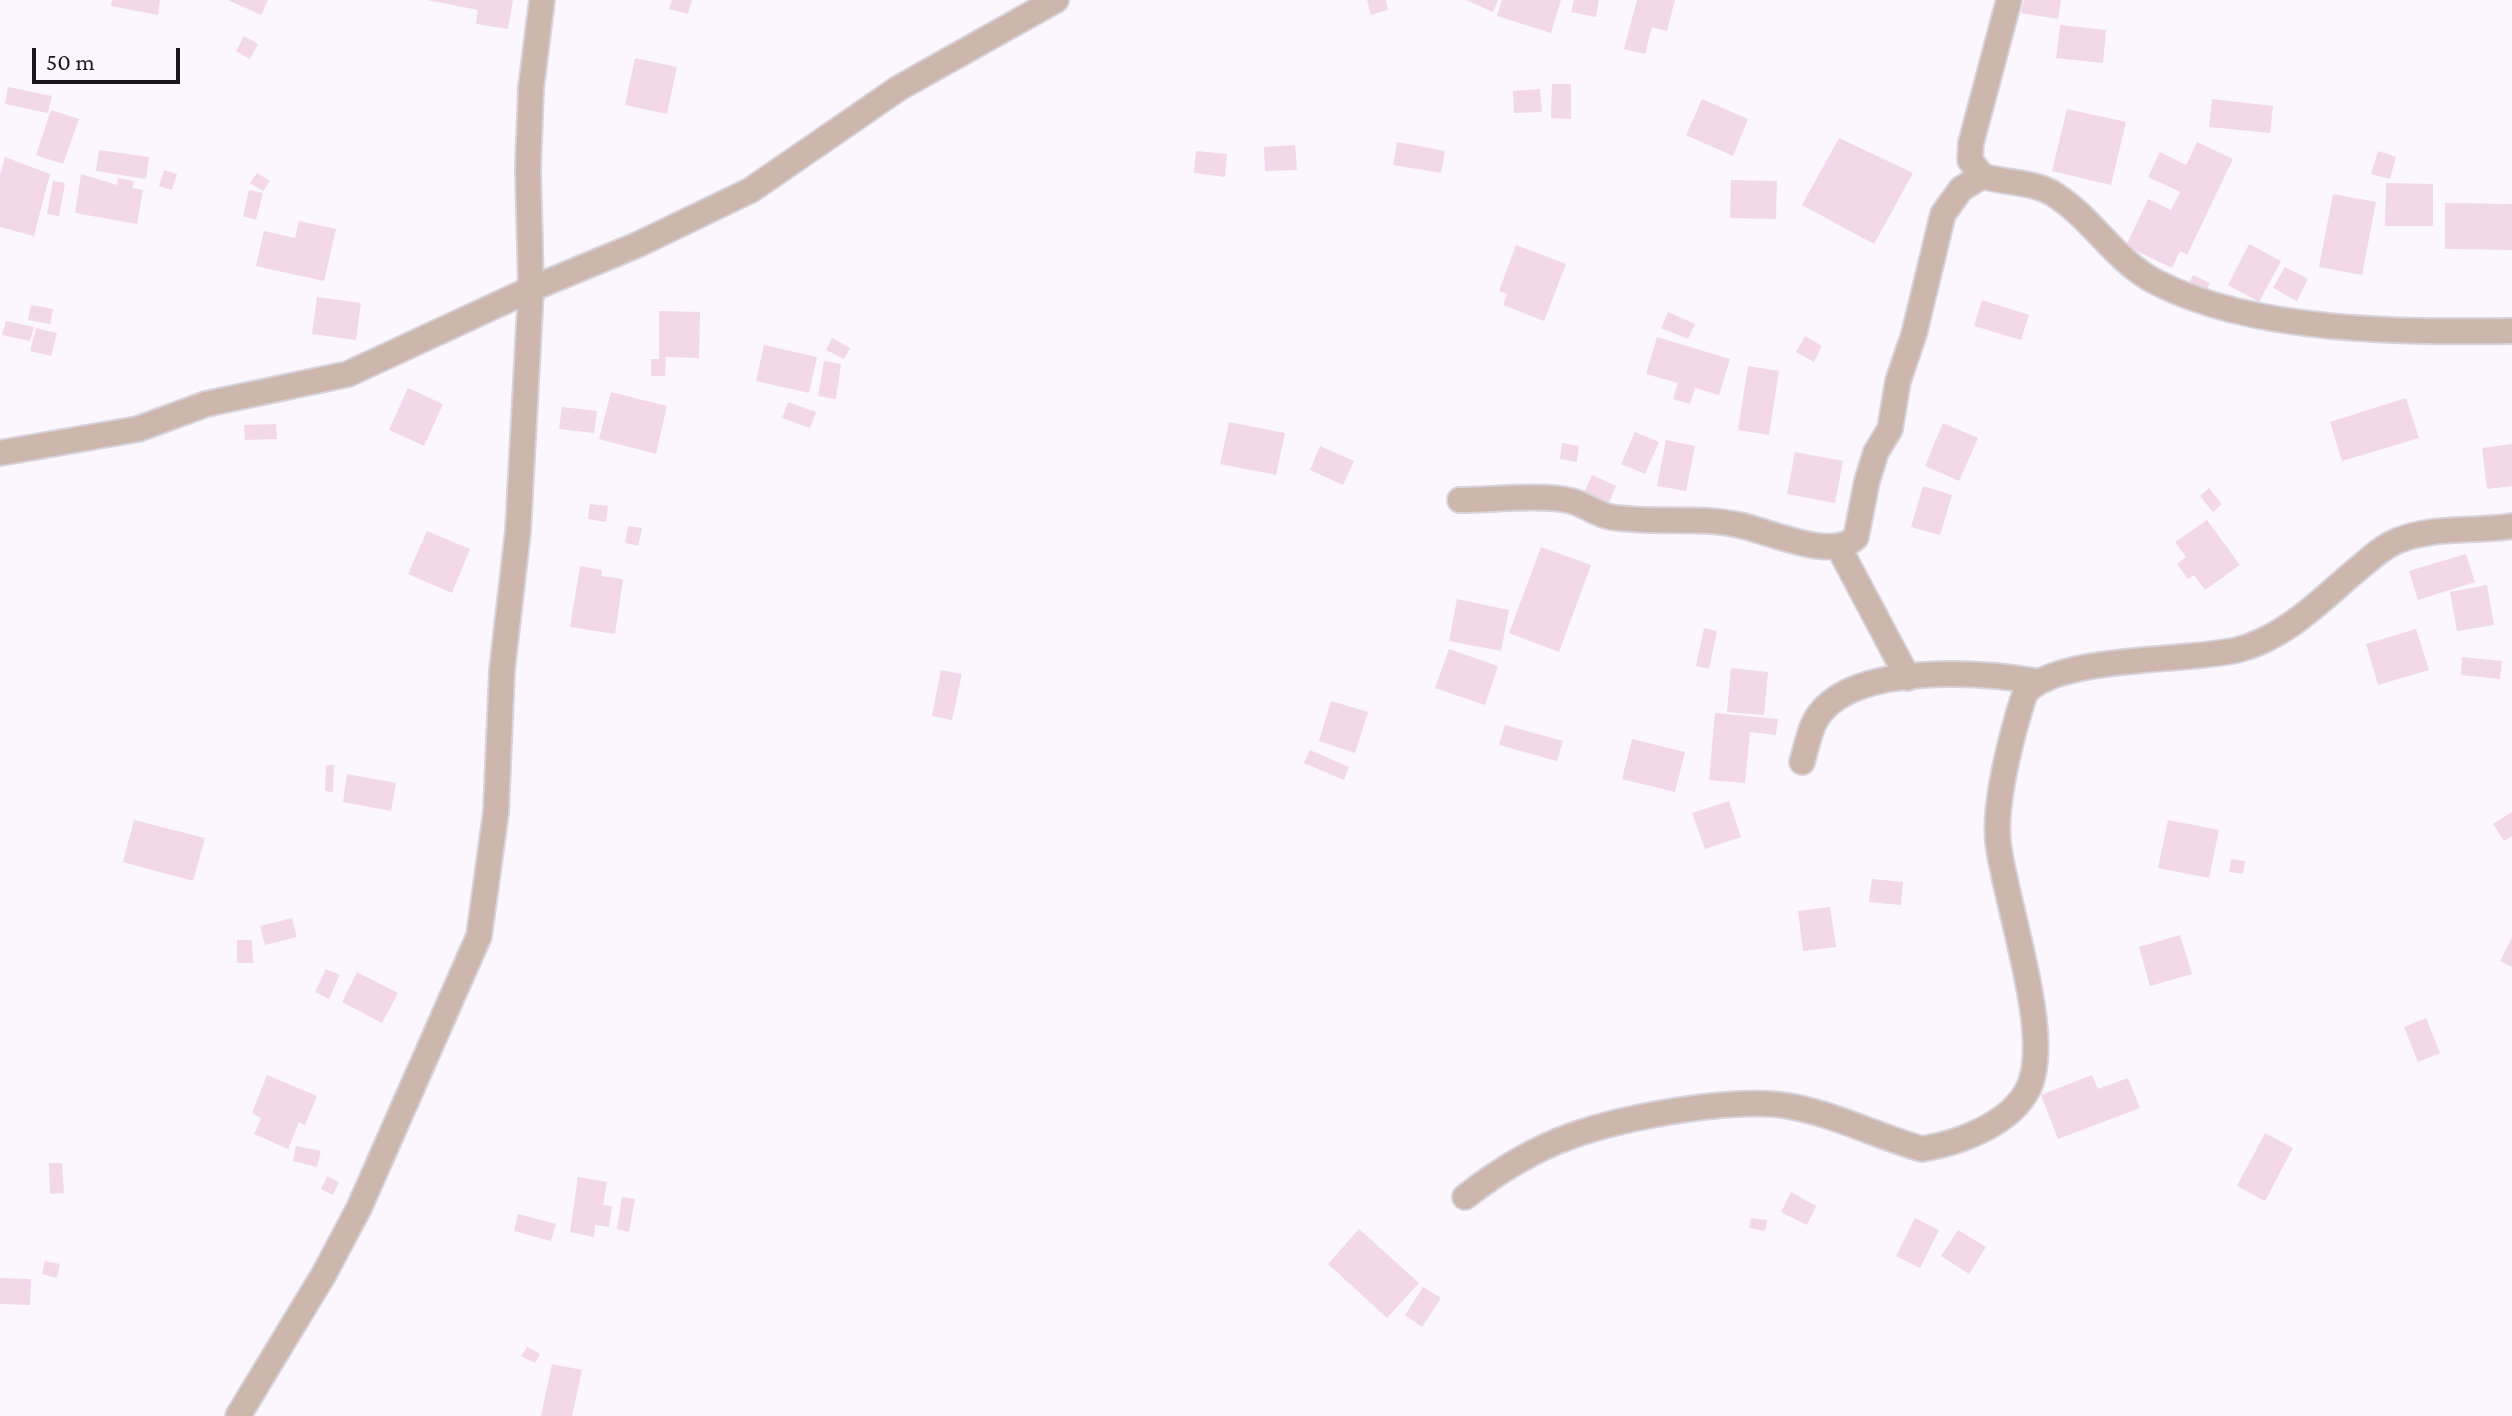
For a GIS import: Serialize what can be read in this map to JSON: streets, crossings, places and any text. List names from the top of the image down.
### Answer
{
  "scale_bar": "50 m"
}
